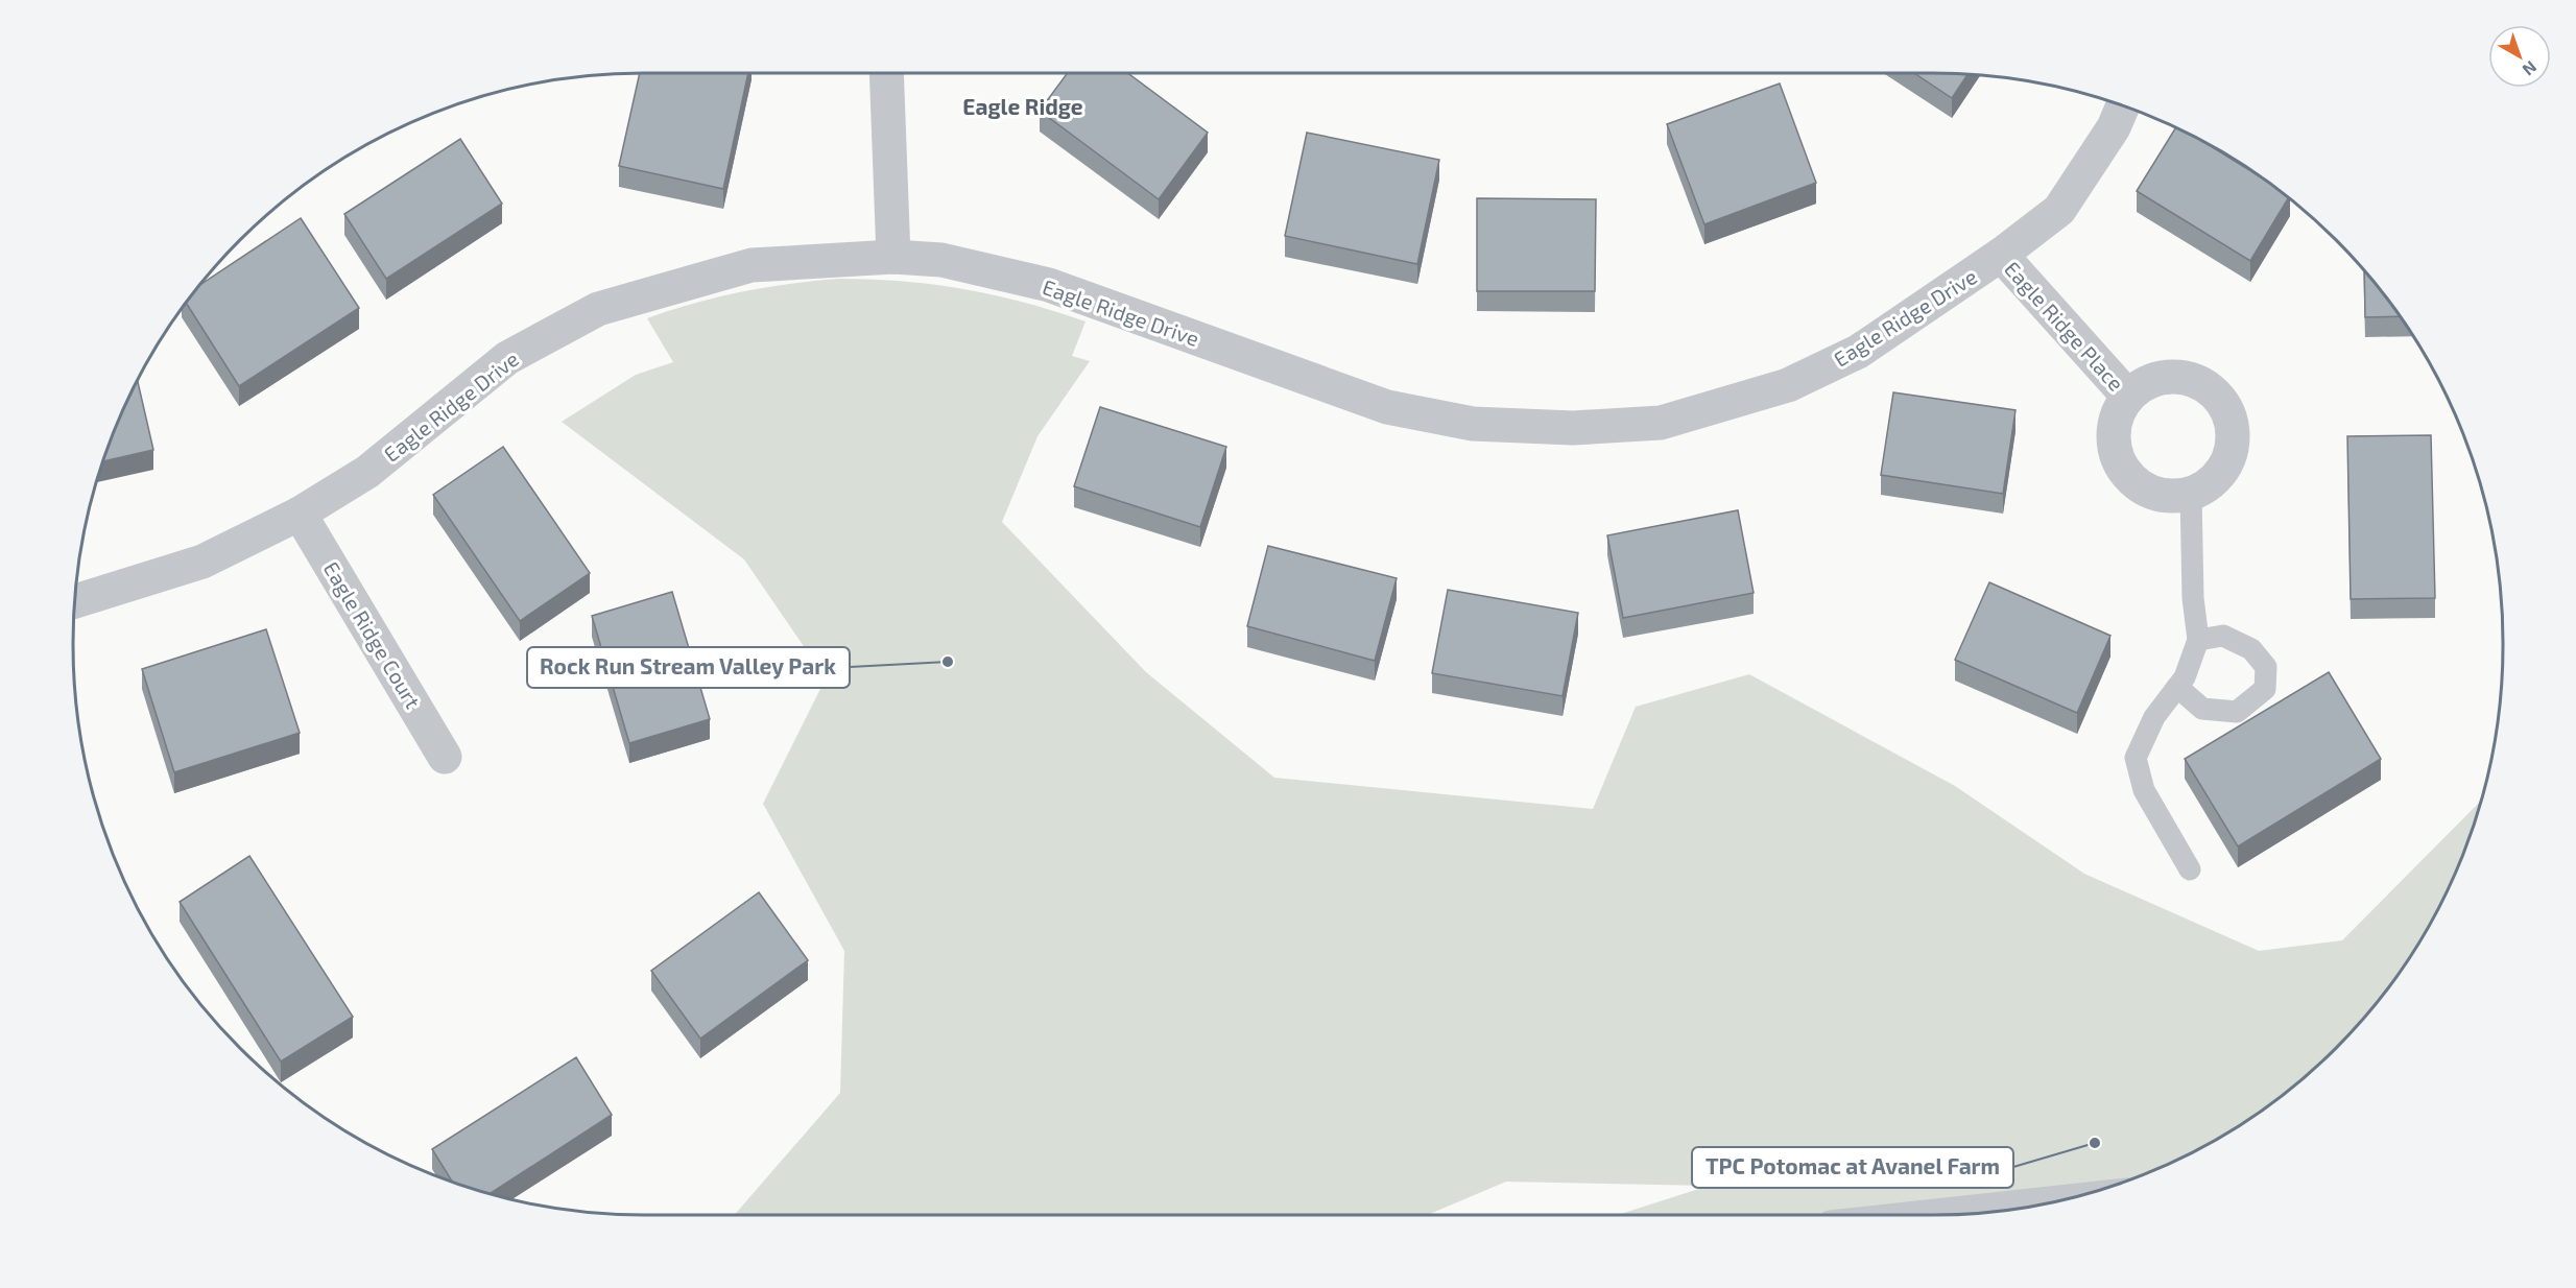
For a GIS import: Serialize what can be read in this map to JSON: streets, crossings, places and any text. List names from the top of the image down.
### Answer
{
  "streets": {
    "street": ["Eagle Ridge Drive", "Eagle Ridge Place", "Eagle Ridge Court"]
  },
  "crossings": [
    ["Eagle Ridge Drive", "Eagle Ridge Place"],
    ["Eagle Ridge Drive", "Eagle Ridge Court"]
  ],
  "districts": ["Eagle Ridge"],
  "places": ["Rock Run Stream Valley Park", "TPC Potomac at Avanel Farm"],
  "north": "bottom right"
}
